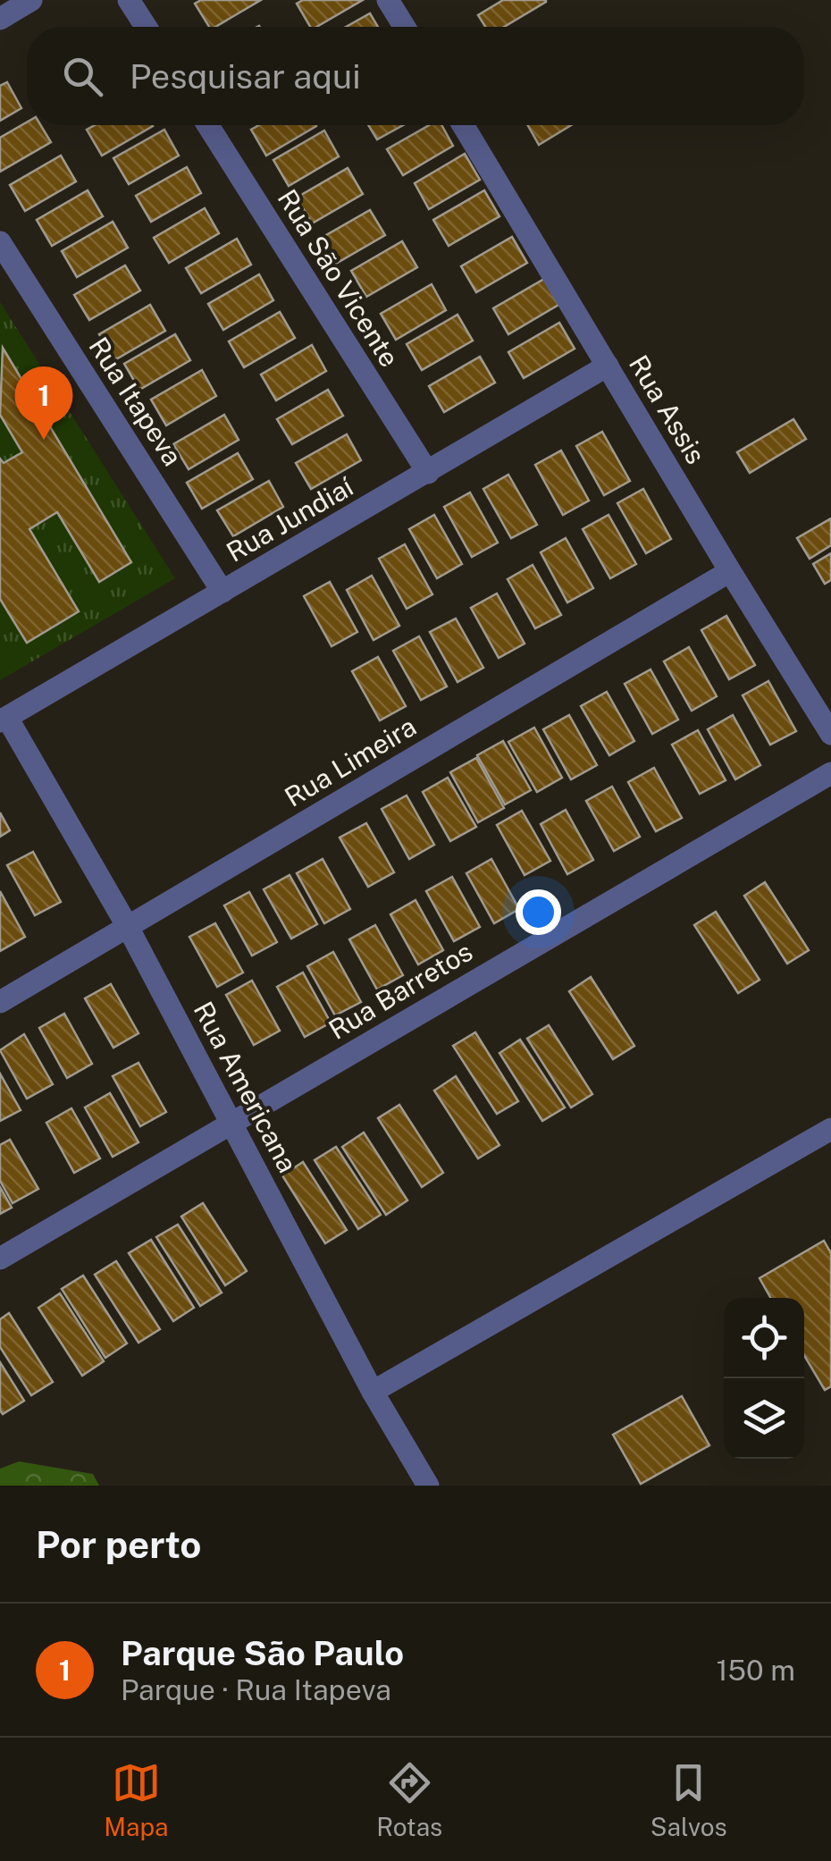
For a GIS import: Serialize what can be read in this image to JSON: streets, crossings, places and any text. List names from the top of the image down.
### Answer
{
  "streets": {
    "street": [
      "Rua São Vicente",
      "Rua Itapeva",
      "Rua Assis",
      "Rua Jundiaí",
      "Rua Limeira",
      "Rua Barretos",
      "Rua Americana"
    ]
  },
  "crossings": [
    ["Rua São Vicente", "Rua Jundiaí"],
    ["Rua Itapeva", "Rua Jundiaí"],
    ["Rua Assis", "Rua Jundiaí"],
    ["Rua Assis", "Rua Limeira"],
    ["Rua Jundiaí", "Rua Americana"],
    ["Rua Limeira", "Rua Americana"],
    ["Rua Barretos", "Rua Americana"]
  ],
  "page": {
    "search": "Pesquisar aqui",
    "pins": "1",
    "heading": "Por perto",
    "list": [
      {
        "mark": "1",
        "name": "Parque São Paulo",
        "note": "Parque · Rua Itapeva",
        "value": "150 m"
      }
    ],
    "nav": ["Mapa", "Rotas", "Salvos"]
  }
}
